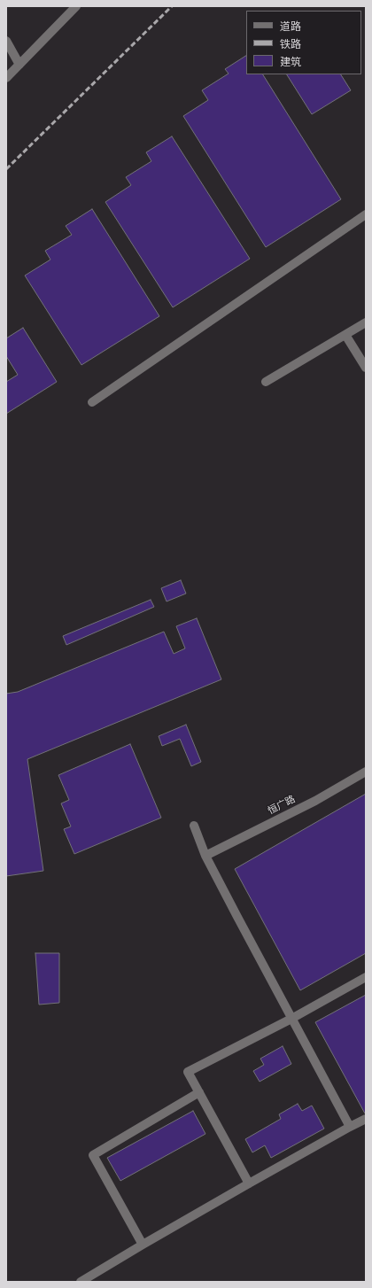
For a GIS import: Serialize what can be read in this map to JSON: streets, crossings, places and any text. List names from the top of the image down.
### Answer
{
  "streets": {
    "street": ["恒广路"]
  },
  "legend": ["道路", "铁路", "建筑"]
}
